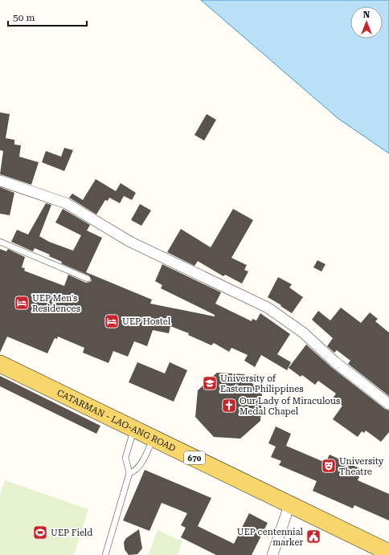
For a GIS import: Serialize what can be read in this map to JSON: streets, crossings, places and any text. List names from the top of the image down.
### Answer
{
  "streets": {
    "main road": ["CATARMAN - LAO-ANG ROAD", "670"]
  },
  "places": {
    "hotel": ["UEP Men's Residences", "UEP Hostel"],
    "school or university": ["University of Eastern Philippines"],
    "church": ["Our Lady of Miraculous Medal Chapel"],
    "theatre": ["University Theatre"],
    "sports": ["UEP Field"],
    "public building": ["UEP centennial marker"]
  },
  "scale_bar": "50 m",
  "north": "top"
}
